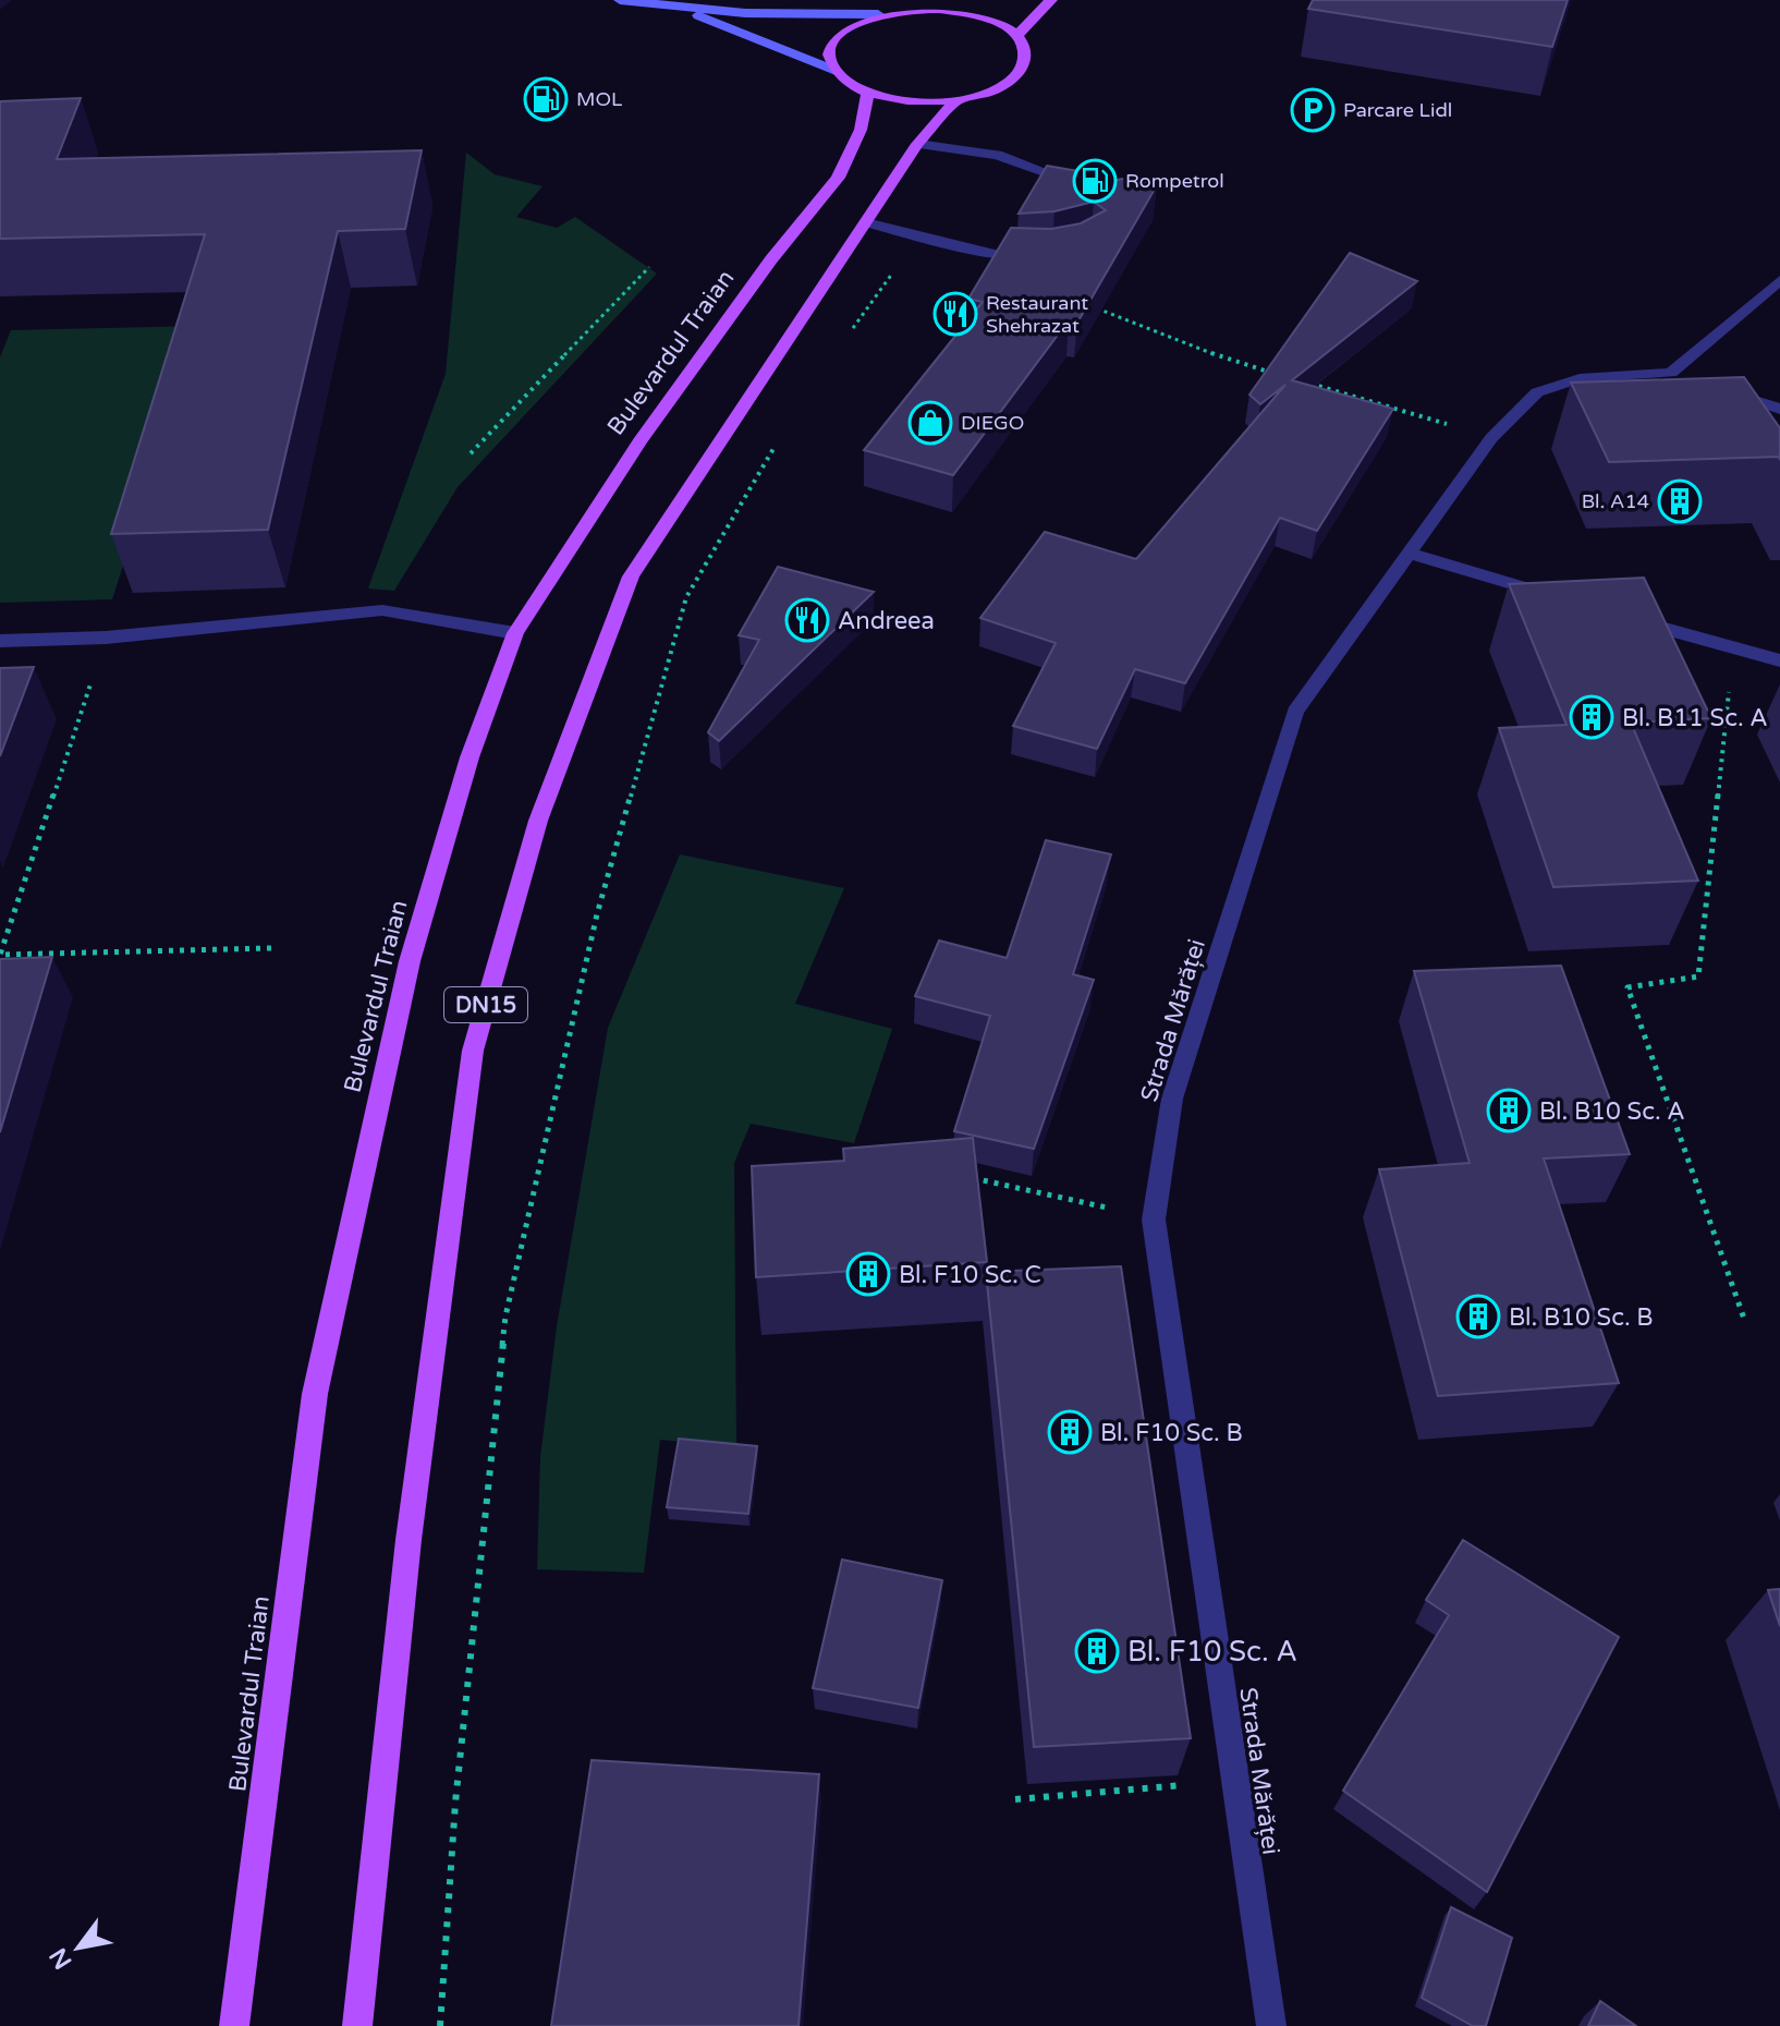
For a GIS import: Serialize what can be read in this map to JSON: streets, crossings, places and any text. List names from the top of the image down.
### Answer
{
  "streets": {
    "main road": ["Bulevardul Traian", "DN15"],
    "street": ["Strada Mărăței"]
  },
  "places": {
    "fuel station": ["MOL", "Rompetrol"],
    "parking": ["Parcare Lidl"],
    "restaurant": ["Restaurant Shehrazat", "Andreea"],
    "shop": ["DIEGO"],
    "building": [
      "Bl. A14",
      "Bl. B11 Sc. A",
      "Bl. B10 Sc. A",
      "Bl. F10 Sc. C",
      "Bl. B10 Sc. B",
      "Bl. F10 Sc. B",
      "Bl. F10 Sc. A"
    ]
  },
  "north": "bottom left"
}
